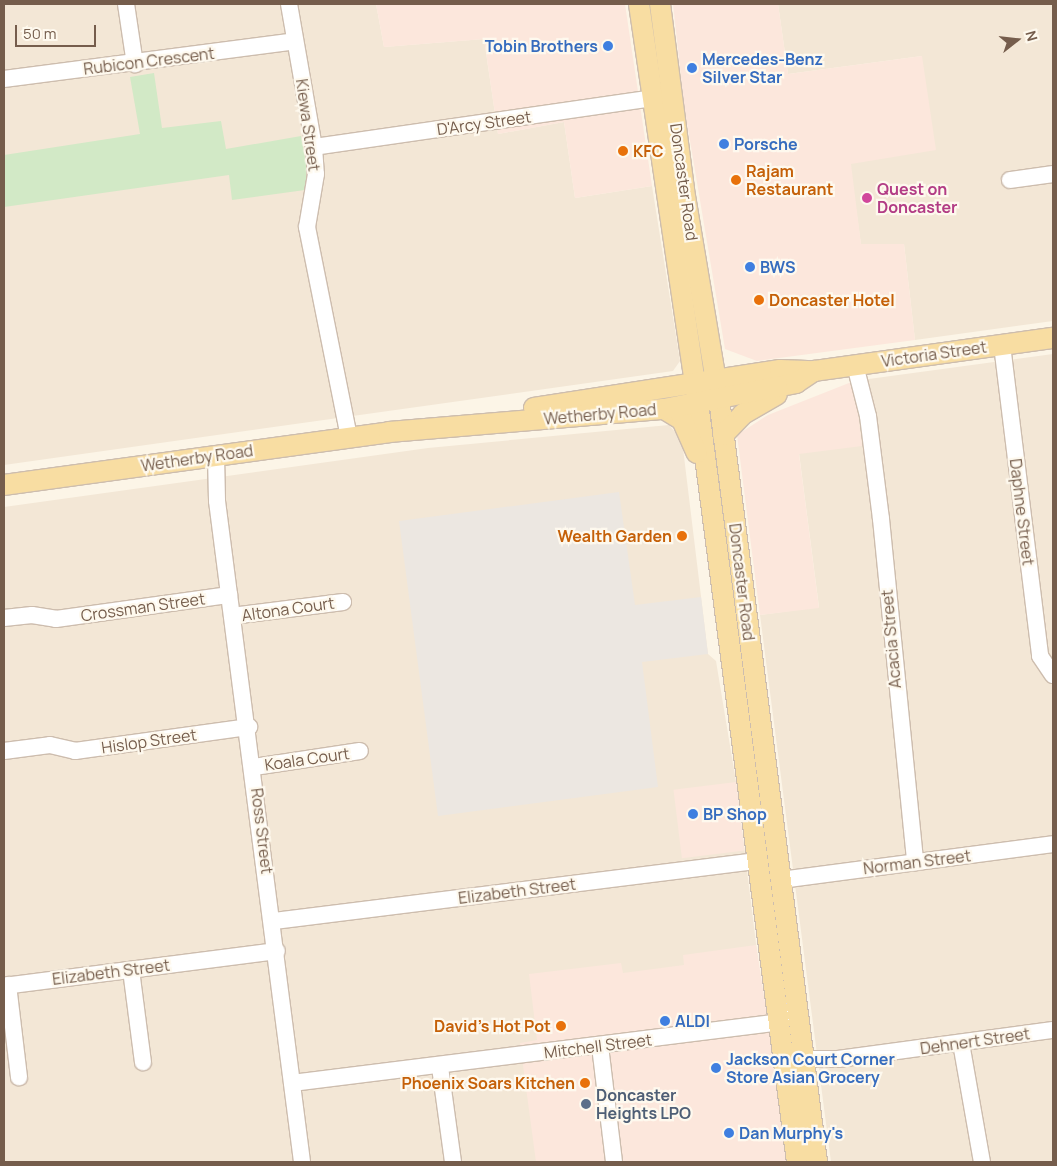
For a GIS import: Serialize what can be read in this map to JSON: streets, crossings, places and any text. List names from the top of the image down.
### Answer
{
  "streets": {
    "main road": ["Doncaster Road", "Victoria Street", "Wetherby Road"],
    "street": [
      "Rubicon Crescent",
      "D'Arcy Street",
      "Kiewa Street",
      "Daphne Street",
      "Crossman Street",
      "Altona Court",
      "Acacia Street",
      "Hislop Street",
      "Koala Court",
      "Ross Street",
      "Norman Street",
      "Elizabeth Street",
      "Dehnert Street",
      "Mitchell Street"
    ]
  },
  "crossings": [
    ["Rubicon Crescent", "Kiewa Street"],
    ["D'Arcy Street", "Kiewa Street"],
    ["D'Arcy Street", "Doncaster Road"],
    ["Kiewa Street", "Wetherby Road"],
    ["Doncaster Road", "Victoria Street"],
    ["Doncaster Road", "Wetherby Road"],
    ["Doncaster Road", "Norman Street"],
    ["Doncaster Road", "Elizabeth Street"],
    ["Doncaster Road", "Dehnert Street"],
    ["Doncaster Road", "Mitchell Street"],
    ["Victoria Street", "Wetherby Road"],
    ["Victoria Street", "Daphne Street"],
    ["Victoria Street", "Acacia Street"],
    ["Wetherby Road", "Ross Street"],
    ["Crossman Street", "Ross Street"],
    ["Altona Court", "Ross Street"],
    ["Acacia Street", "Norman Street"],
    ["Hislop Street", "Ross Street"],
    ["Koala Court", "Ross Street"],
    ["Ross Street", "Elizabeth Street"],
    ["Ross Street", "Mitchell Street"]
  ],
  "places": [
    "Tobin Brothers",
    "Mercedes-Benz Silver Star",
    "Porsche",
    "KFC",
    "Rajam Restaurant",
    "Quest on Doncaster",
    "BWS",
    "Doncaster Hotel",
    "Wealth Garden",
    "BP Shop",
    "ALDI",
    "David's Hot Pot",
    "Jackson Court Corner Store Asian Grocery",
    "Phoenix Soars Kitchen",
    "Doncaster Heights LPO",
    "Dan Murphy's"
  ],
  "scale_bar": "50 m",
  "north": "right"
}
